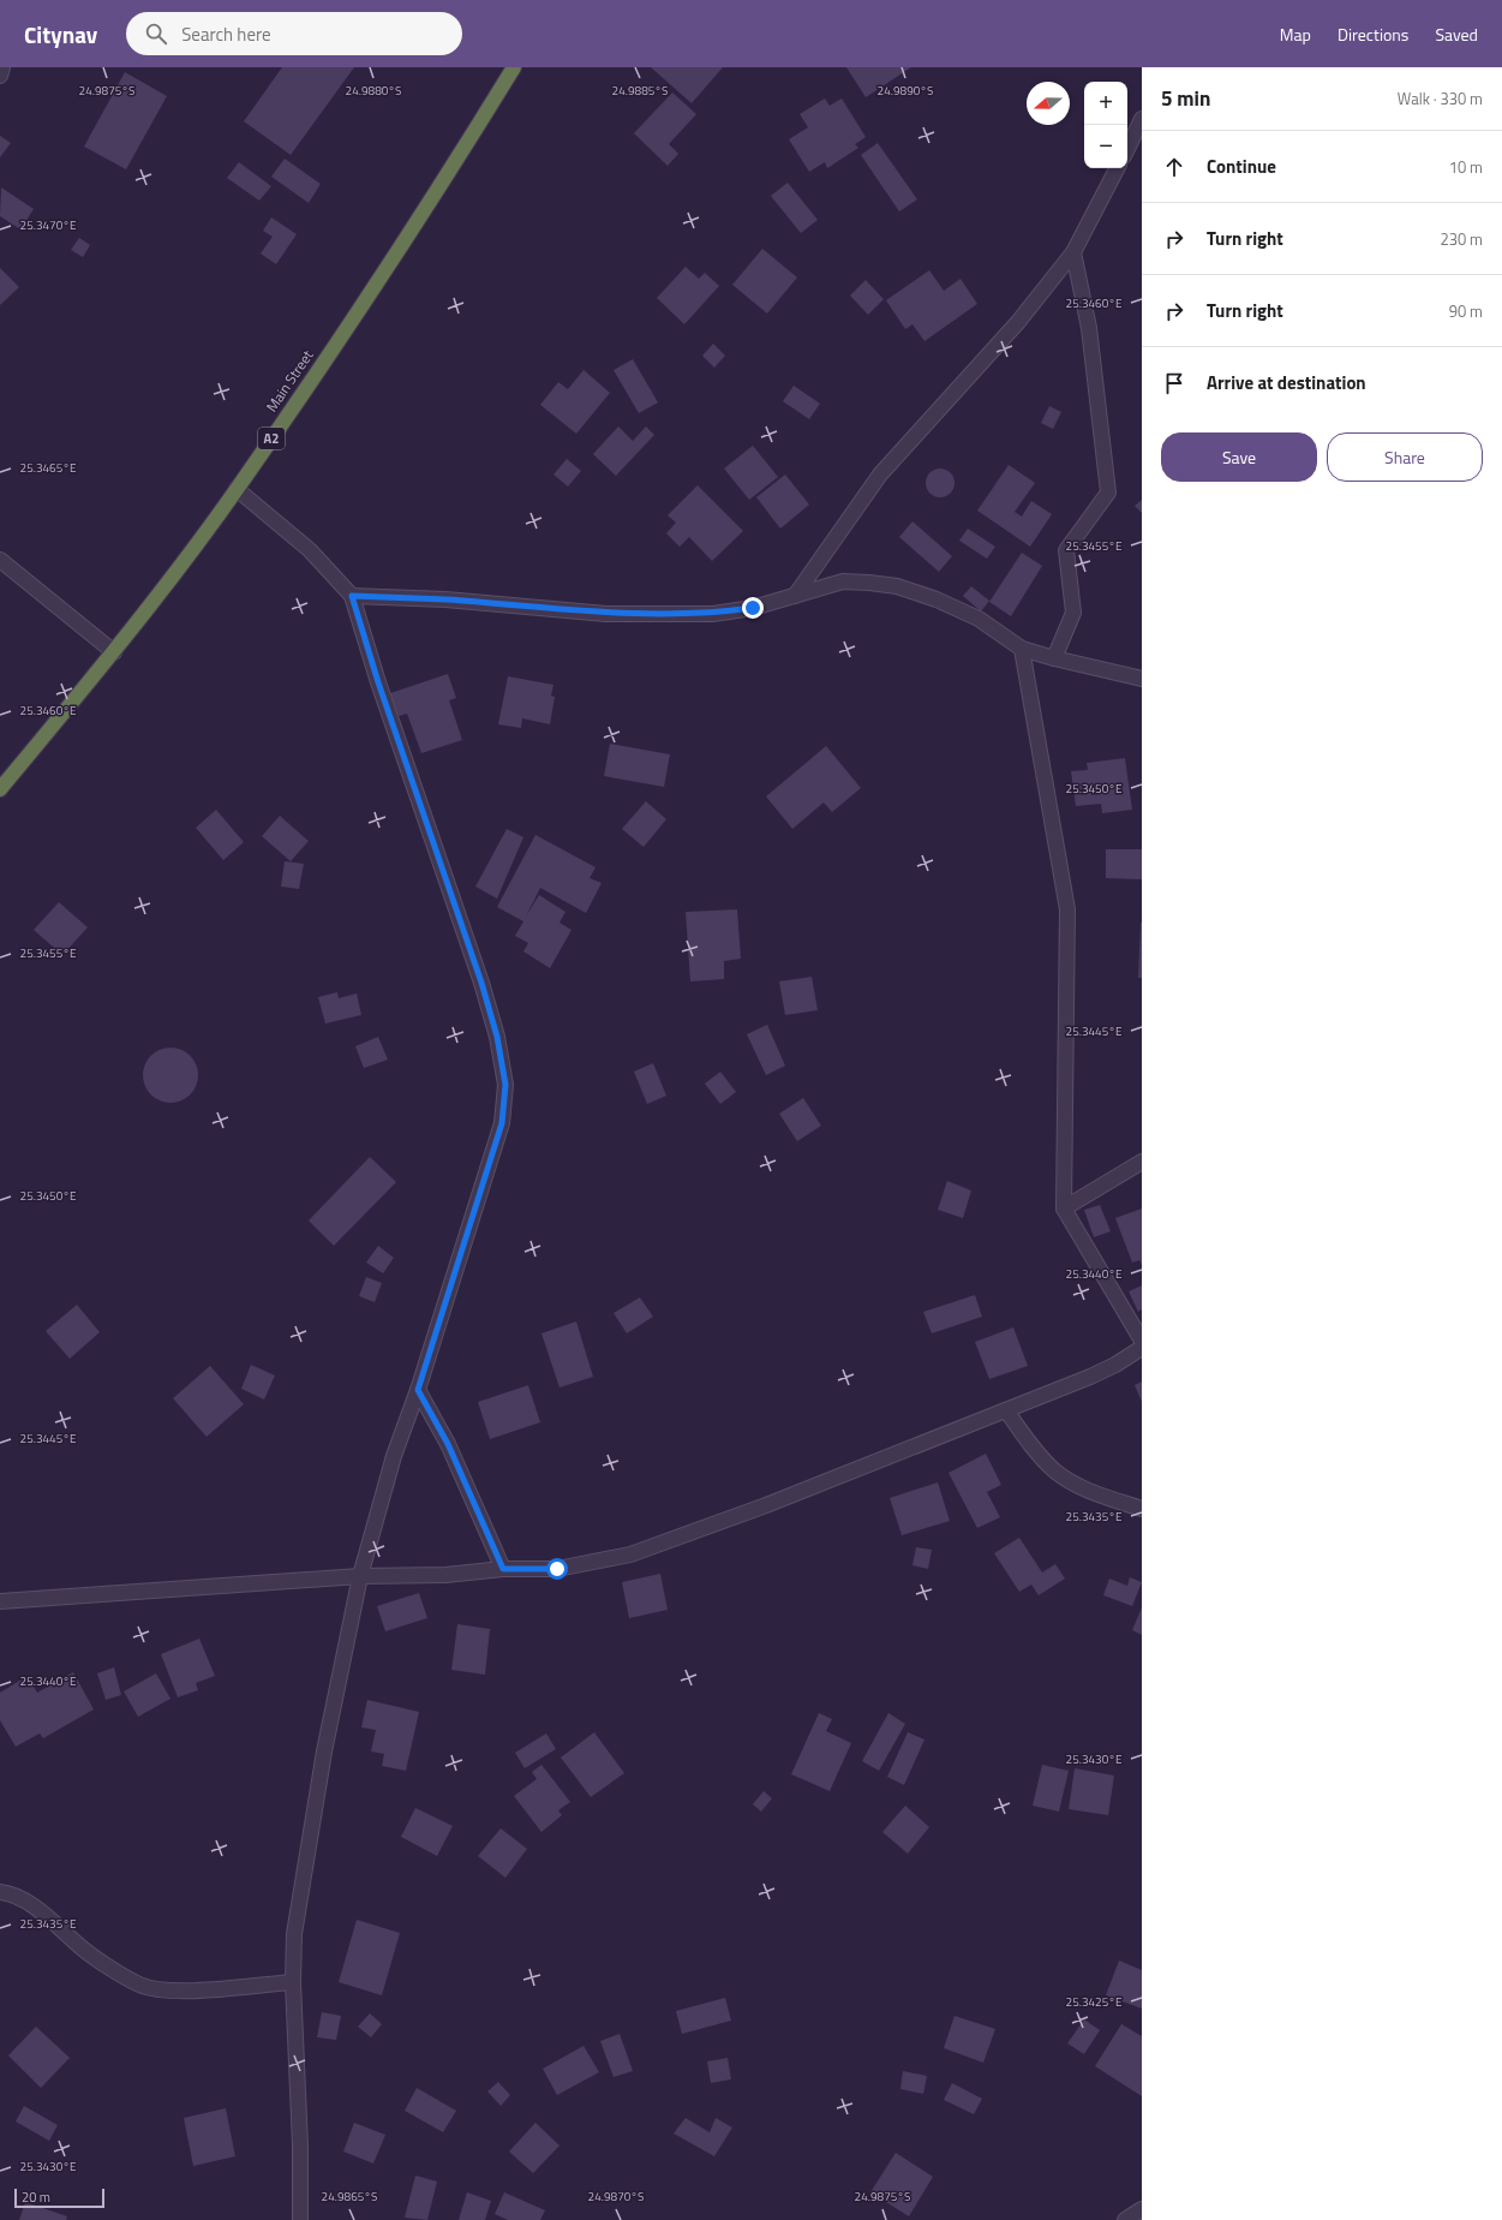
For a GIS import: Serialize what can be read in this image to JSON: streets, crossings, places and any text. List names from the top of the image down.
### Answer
{
  "streets": {
    "highway": ["Main Street", "A2"]
  },
  "scale_bar": "20 m",
  "north": "left",
  "page": {
    "header": "Citynav",
    "search": "Search here",
    "nav": ["Map", "Directions", "Saved"],
    "heading": ["5 min", "Walk · 330 m"],
    "map_buttons": ["+", "−"],
    "list": [
      ["Continue", "10 m"],
      ["Turn right", "230 m"],
      ["Turn right", "90 m"],
      "Arrive at destination"
    ],
    "buttons": ["Save", "Share"],
    "scale": "20 m"
  },
  "coordinates": [
    "24.9875°S",
    "24.9880°S",
    "24.9885°S",
    "24.9890°S",
    "25.3470°E",
    "25.3460°E",
    "25.3465°E",
    "25.3455°E",
    "25.3450°E",
    "25.3445°E",
    "25.3440°E",
    "25.3435°E",
    "25.3430°E",
    "25.3425°E",
    "24.9865°S",
    "24.9870°S"
  ]
}
